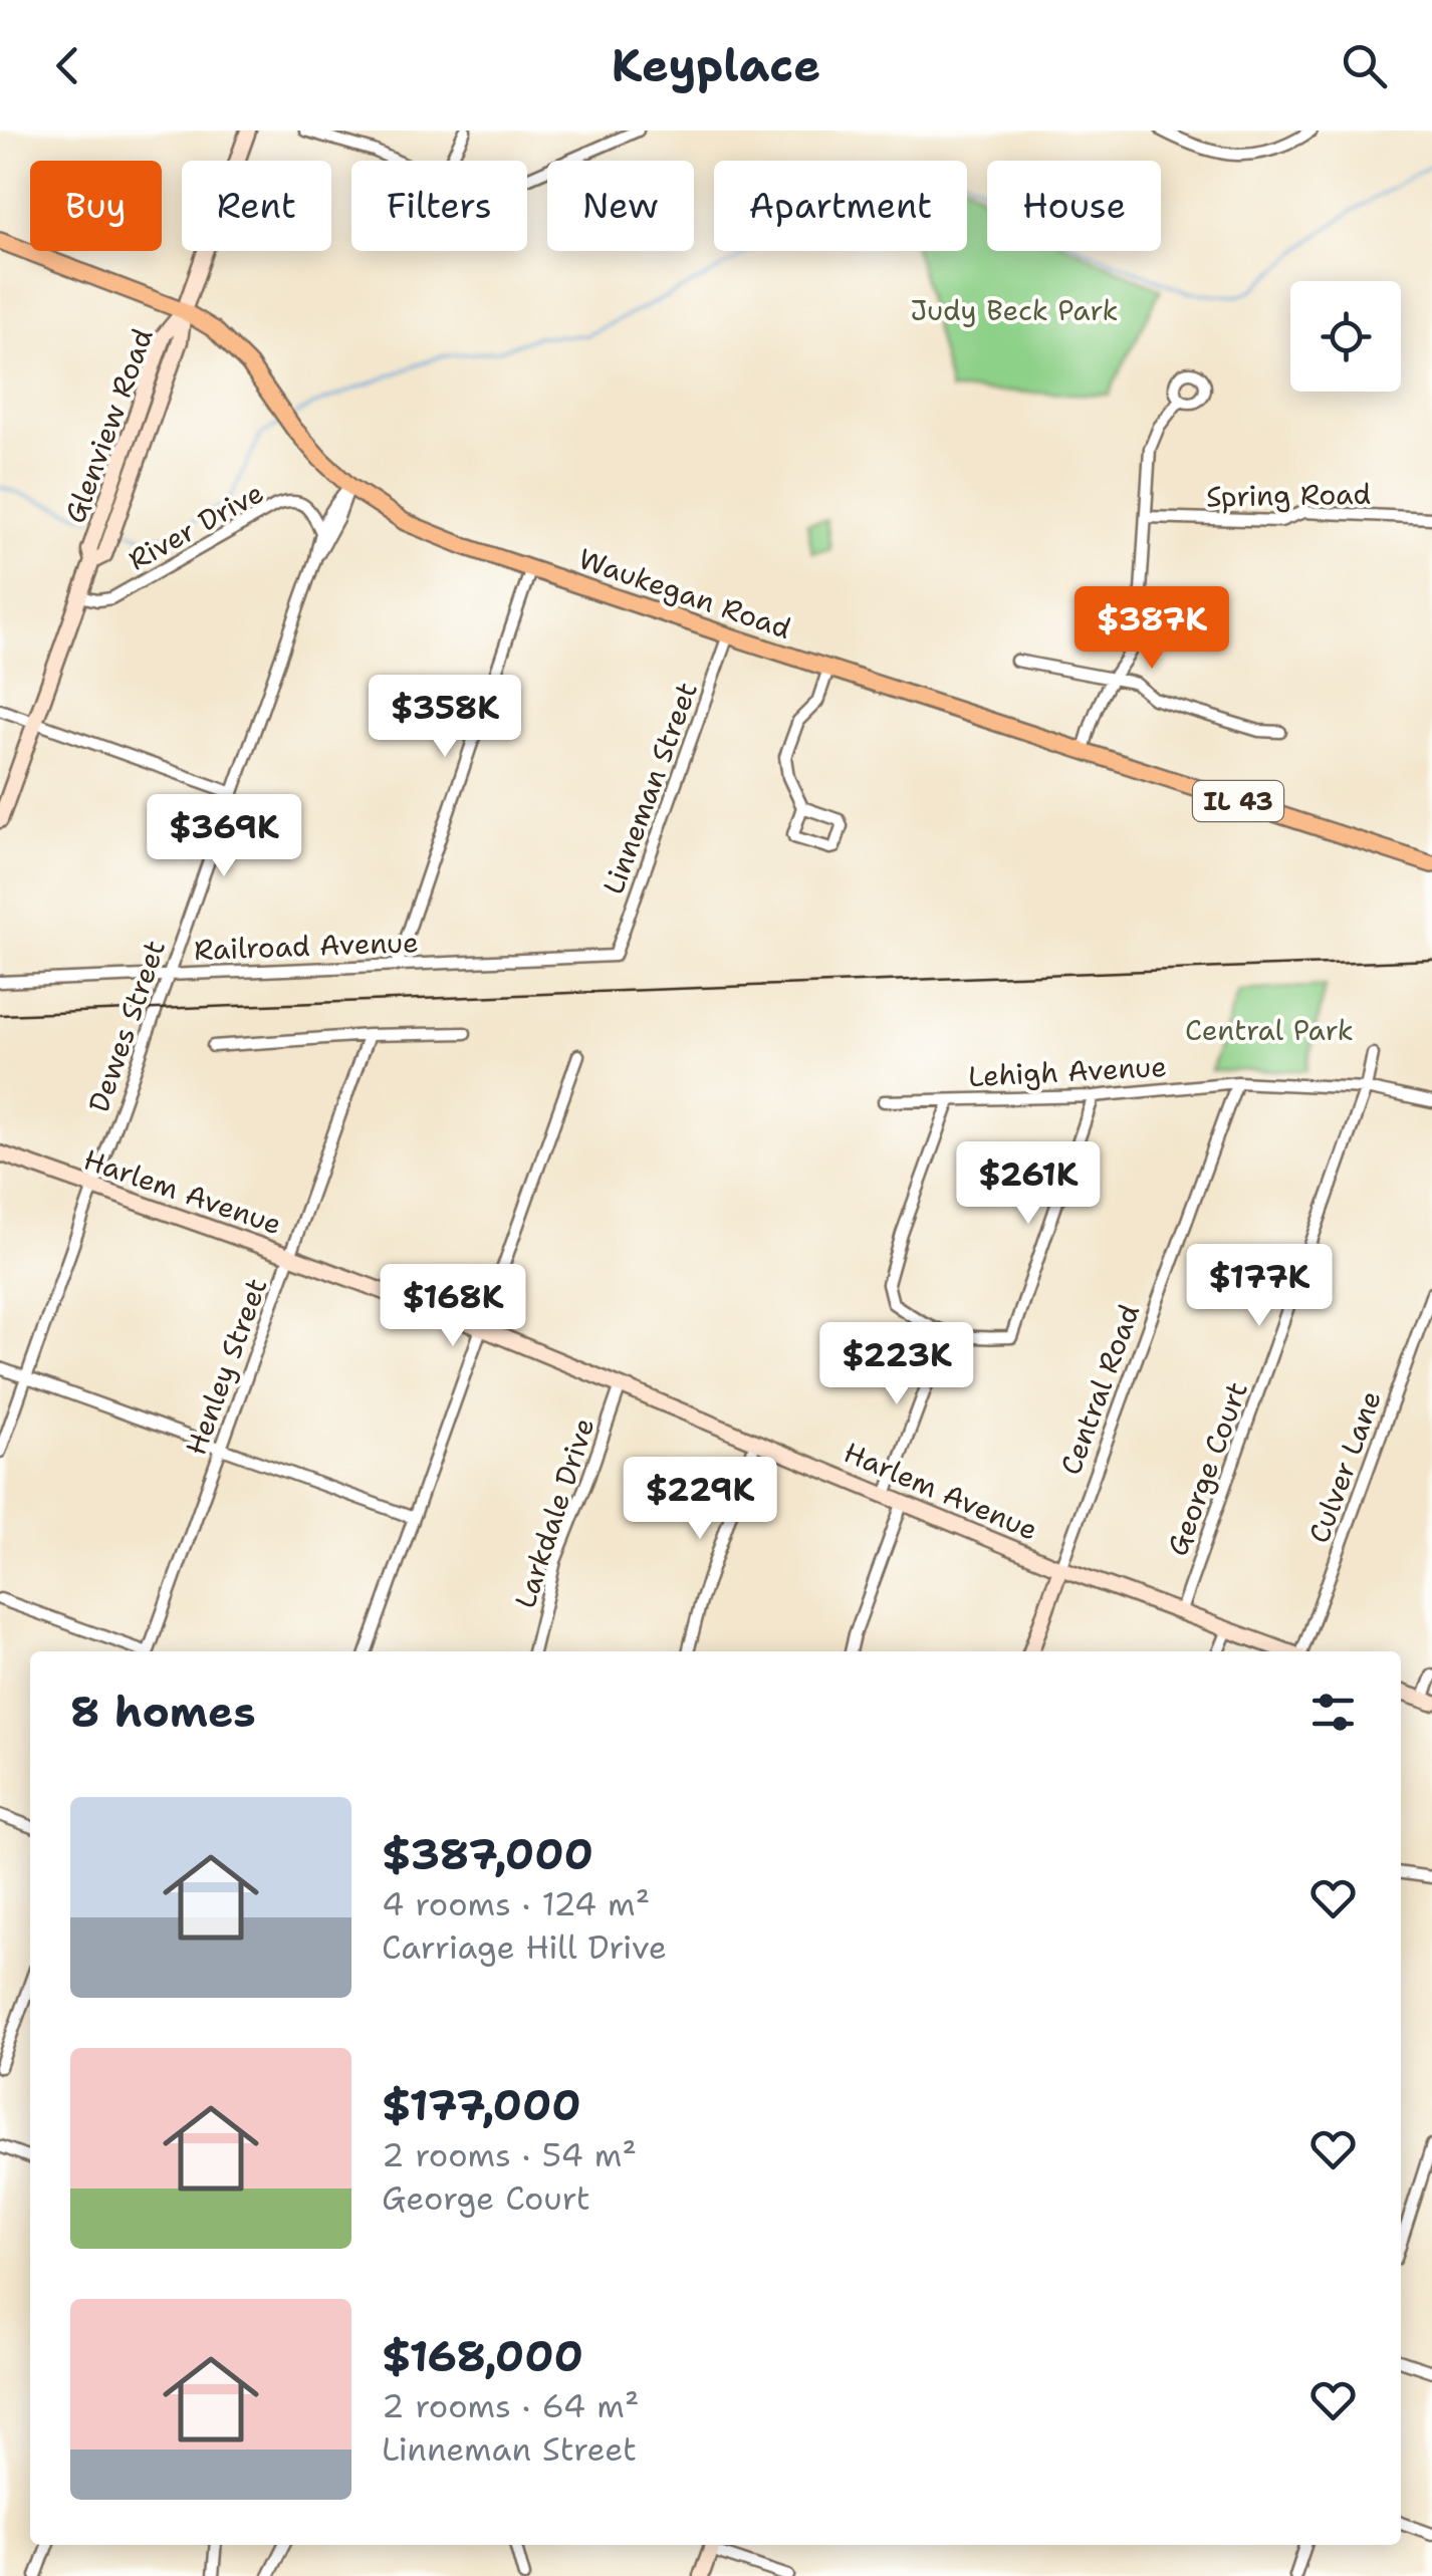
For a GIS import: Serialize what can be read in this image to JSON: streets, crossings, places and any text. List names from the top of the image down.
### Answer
{
  "streets": {
    "main road": [
      "Glenview Road",
      "Waukegan Road",
      "IL 43",
      "Harlem Avenue",
      "Central Road"
    ],
    "street": [
      "Spring Road",
      "River Drive",
      "Linneman Street",
      "Railroad Avenue",
      "Dewes Street",
      "Lehigh Avenue",
      "Henley Street",
      "Culver Lane",
      "George Court",
      "Larkdale Drive"
    ]
  },
  "crossings": [
    ["Glenview Road", "River Drive"],
    ["Glenview Road", "Waukegan Road"],
    ["River Drive", "Dewes Street"],
    ["Waukegan Road", "Linneman Street"],
    ["Waukegan Road", "Dewes Street"],
    ["Linneman Street", "Railroad Avenue"],
    ["Railroad Avenue", "Dewes Street"],
    ["Dewes Street", "Harlem Avenue"],
    ["Lehigh Avenue", "Central Road"],
    ["Lehigh Avenue", "George Court"],
    ["Harlem Avenue", "Henley Street"],
    ["Harlem Avenue", "Central Road"],
    ["Harlem Avenue", "George Court"],
    ["Harlem Avenue", "Larkdale Drive"]
  ],
  "parks": ["Judy Beck Park", "Central Park"],
  "page": {
    "header": "Keyplace",
    "chip": [
      "Buy",
      "Rent",
      "Filters",
      "New",
      "Apartment",
      "House"
    ],
    "price": [
      "$387K",
      "$358K",
      "$369K",
      "$261K",
      "$177K",
      "$168K",
      "$223K",
      "$229K"
    ],
    "heading": "8 homes",
    "list": [
      {
        "name": "$387,000",
        "note": "4 rooms · 124 m² · Carriage Hill Drive"
      },
      {
        "name": "$177,000",
        "note": "2 rooms · 54 m² · George Court"
      },
      {
        "name": "$168,000",
        "note": "2 rooms · 64 m² · Linneman Street"
      }
    ]
  }
}
